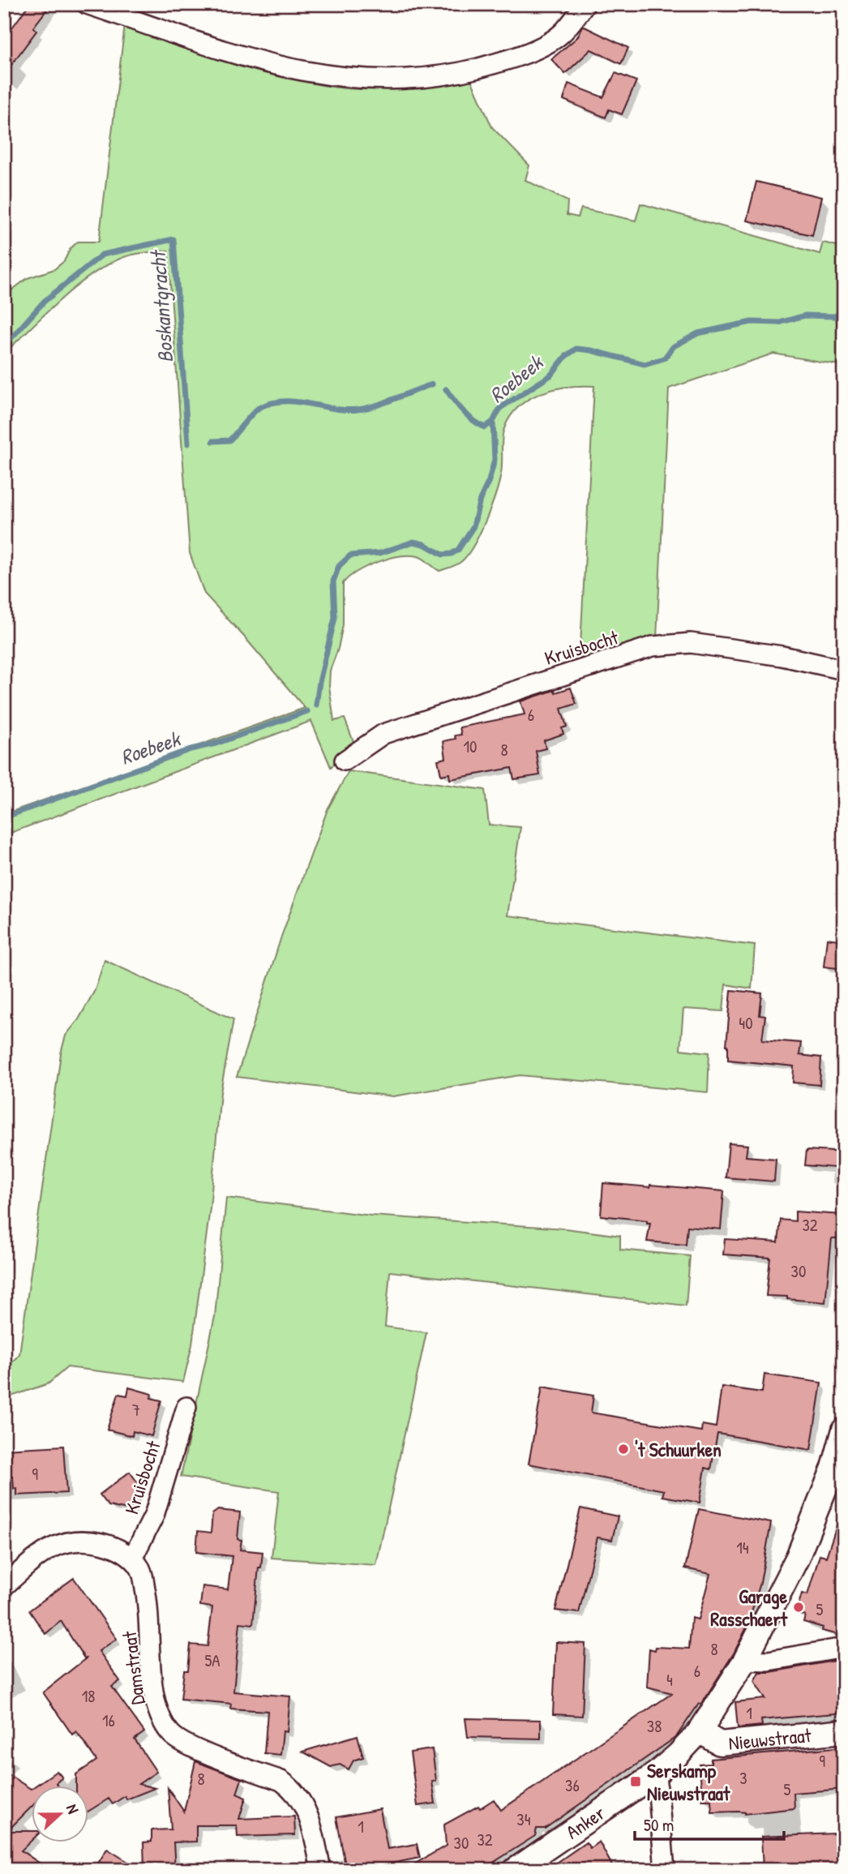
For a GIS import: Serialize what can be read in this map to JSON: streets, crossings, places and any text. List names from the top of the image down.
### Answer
{
  "streets": {
    "street": [
      "Kruisbocht",
      "Damstraat",
      "Nieuwstraat",
      "Anker"
    ]
  },
  "crossings": [
    ["Kruisbocht", "Damstraat"],
    ["Nieuwstraat", "Anker"]
  ],
  "water": ["Boskantgracht", "Roebeek"],
  "places": {
    "other": ["'t Schuurken", "Garage Rasschaert"],
    "transit": ["Serskamp Nieuwstraat"]
  },
  "house_numbers": [
    "6",
    "10",
    "8",
    "40",
    "32",
    "30",
    "7",
    "9",
    "14",
    "5",
    "8",
    "5A",
    "6",
    "4",
    "18",
    "1",
    "16",
    "38",
    "9",
    "3",
    "8",
    "36",
    "5",
    "34",
    "1",
    "32",
    "30"
  ],
  "scale_bar": "50 m",
  "north": "right"
}
